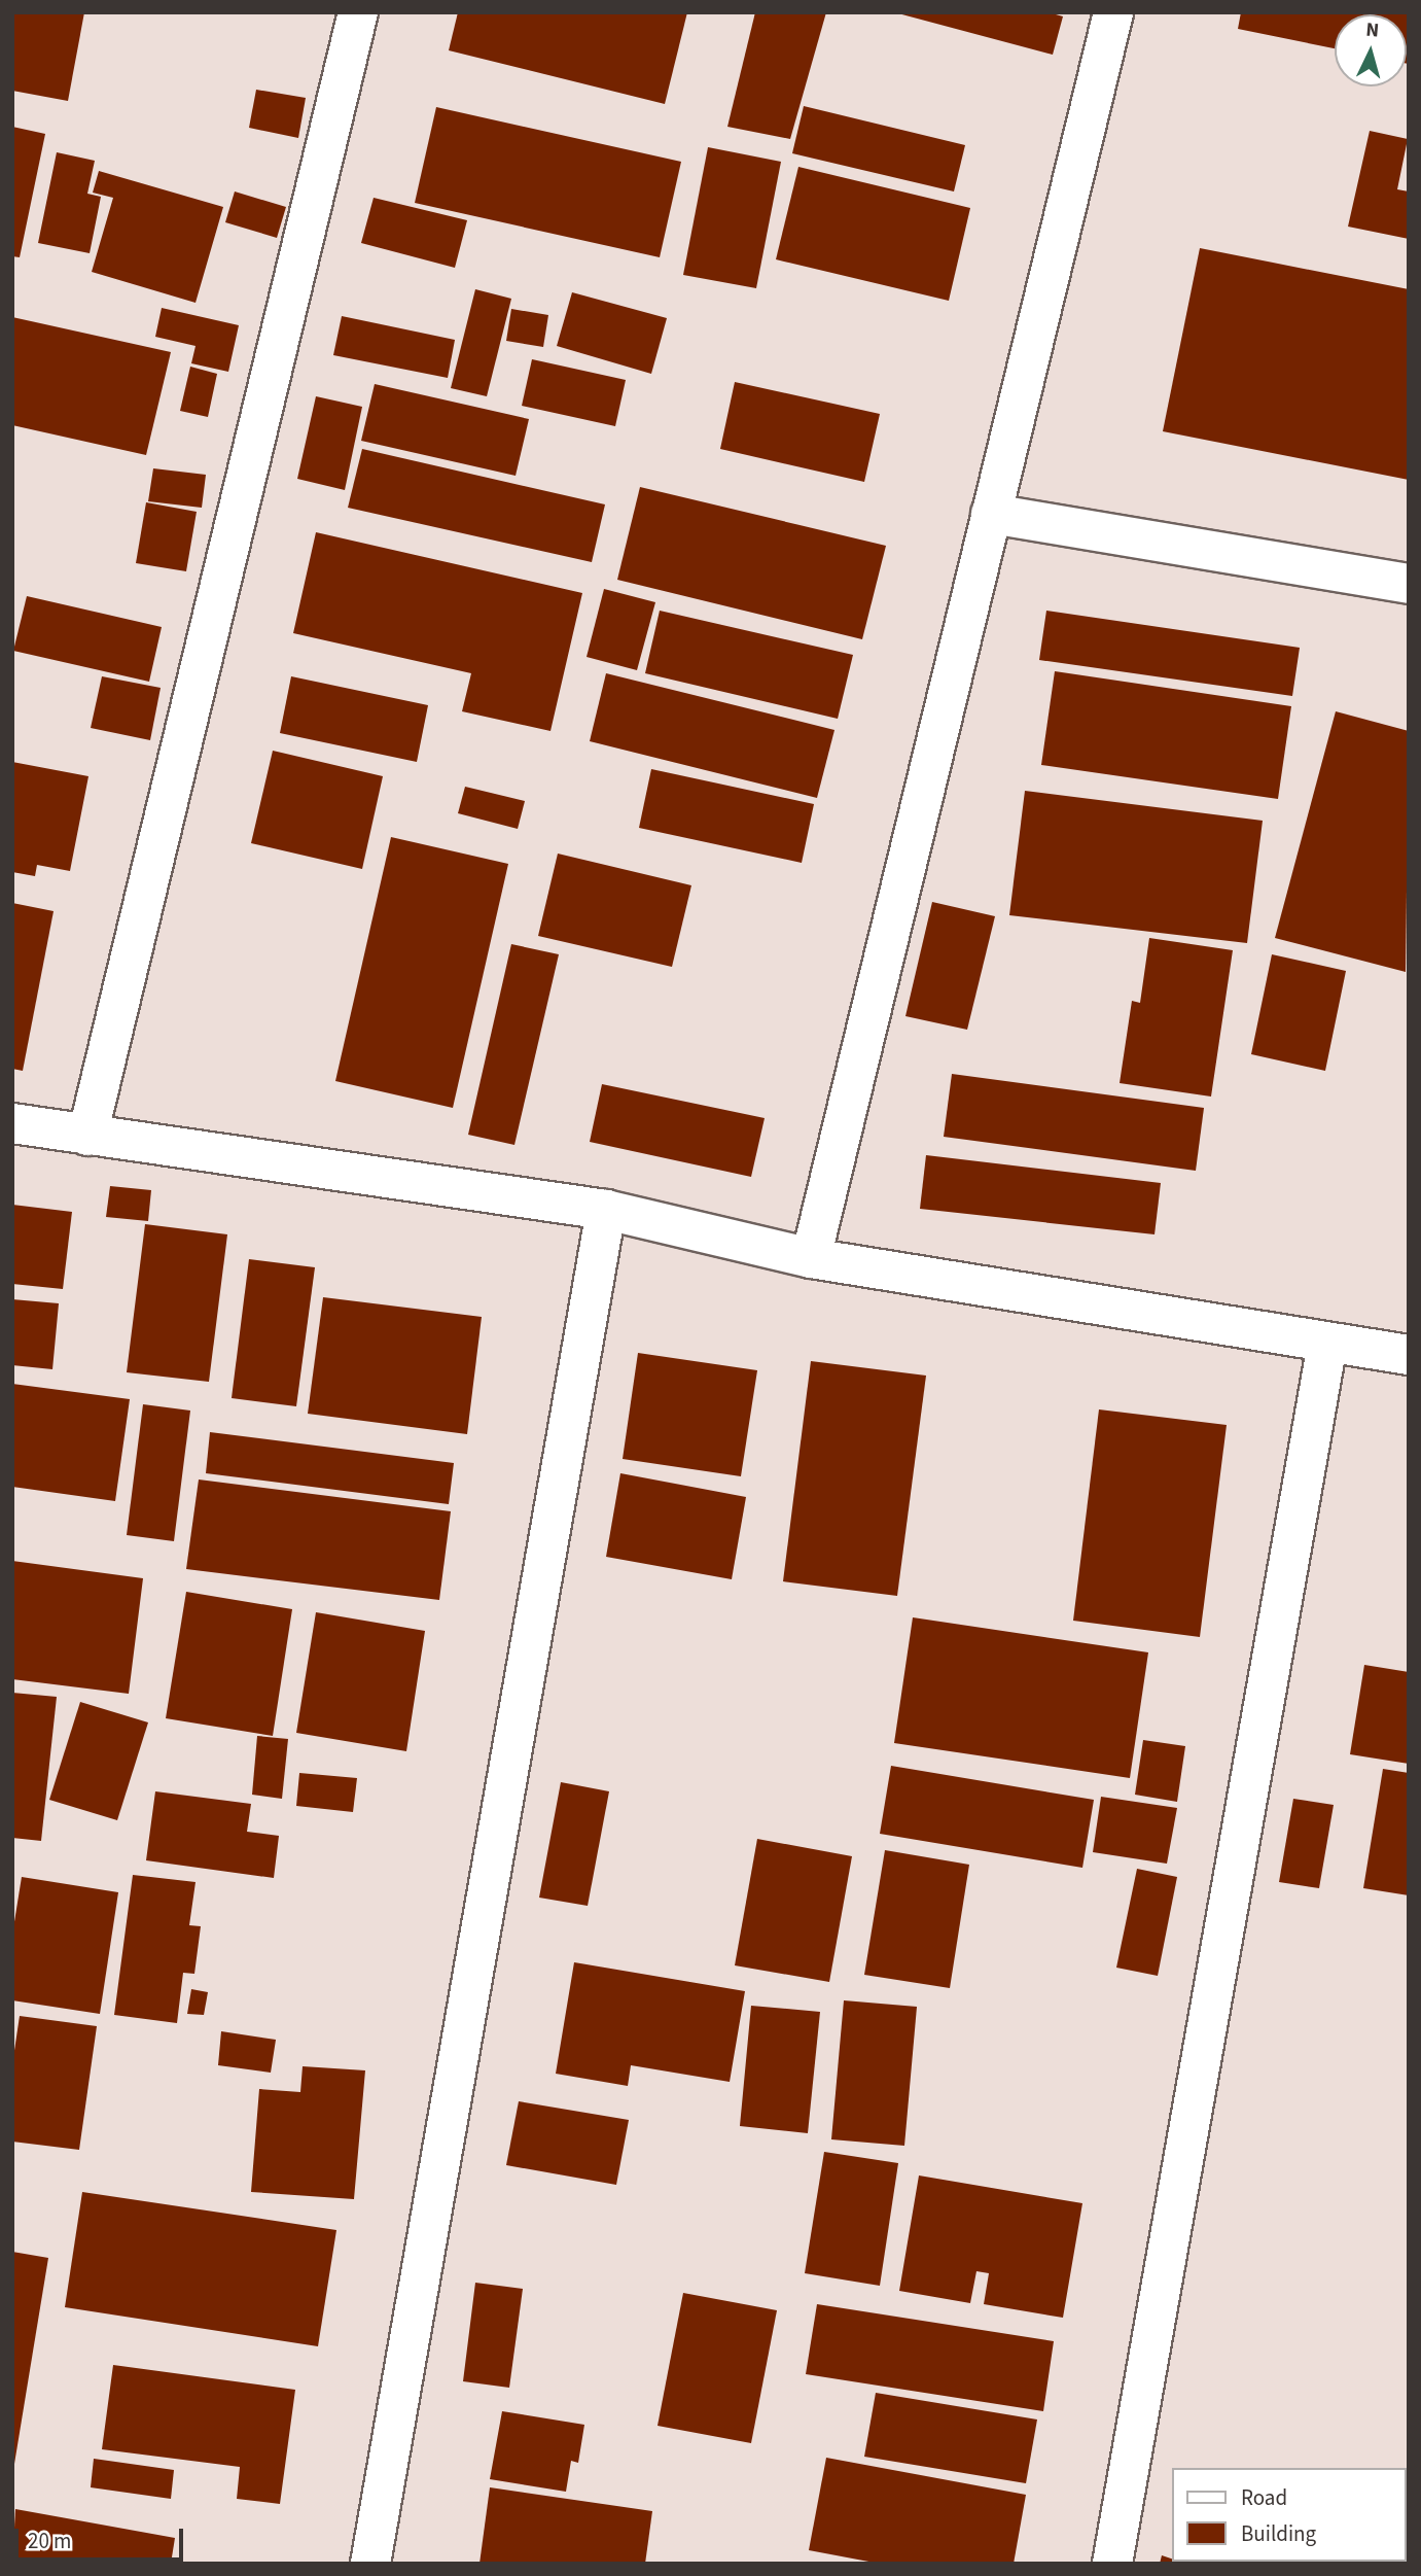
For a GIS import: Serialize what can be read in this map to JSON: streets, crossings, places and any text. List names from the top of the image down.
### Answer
{
  "legend": ["Road", "Building"],
  "scale_bar": "20 m",
  "north": "top"
}
